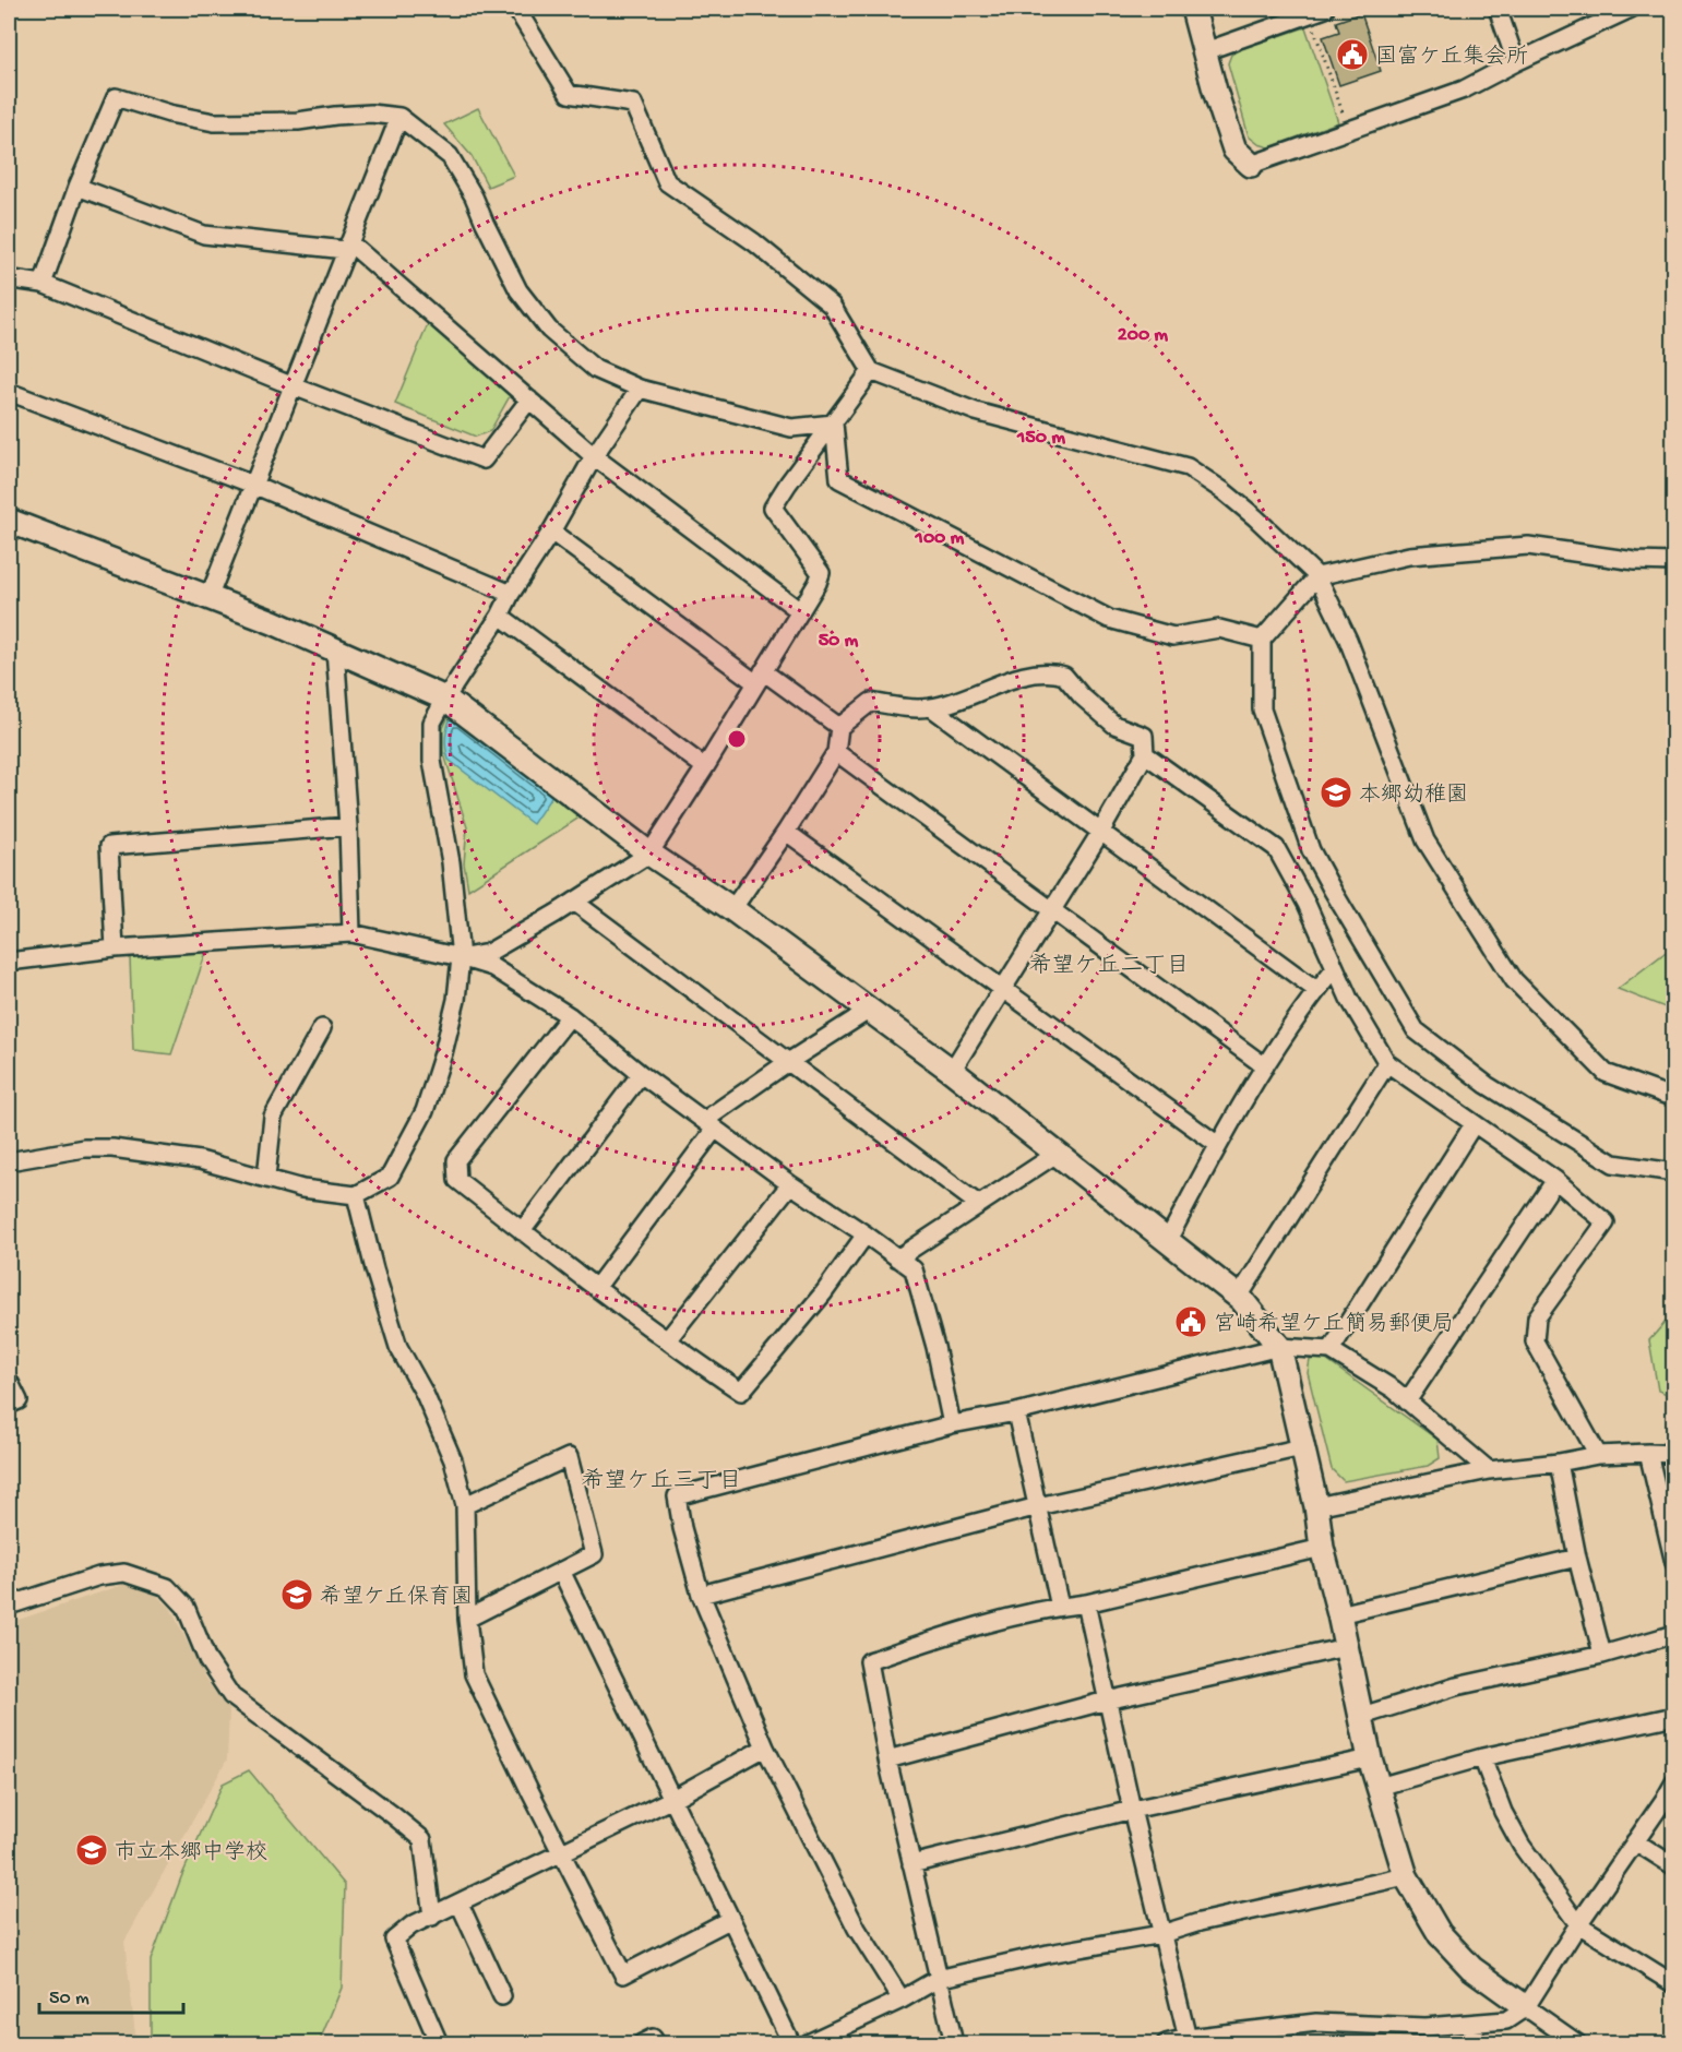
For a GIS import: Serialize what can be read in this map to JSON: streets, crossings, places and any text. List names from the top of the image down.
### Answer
{
  "districts": ["希望ケ丘二丁目", "希望ケ丘三丁目"],
  "places": {
    "public building": ["国富ケ丘集会所", "宮崎希望ケ丘簡易郵便局"],
    "school or university": ["本郷幼稚園", "希望ケ丘保育園", "市立本郷中学校"]
  },
  "scale_bar": "50 m",
  "rings": [
    "200 m",
    "150 m",
    "100 m",
    "50 m"
  ]
}
